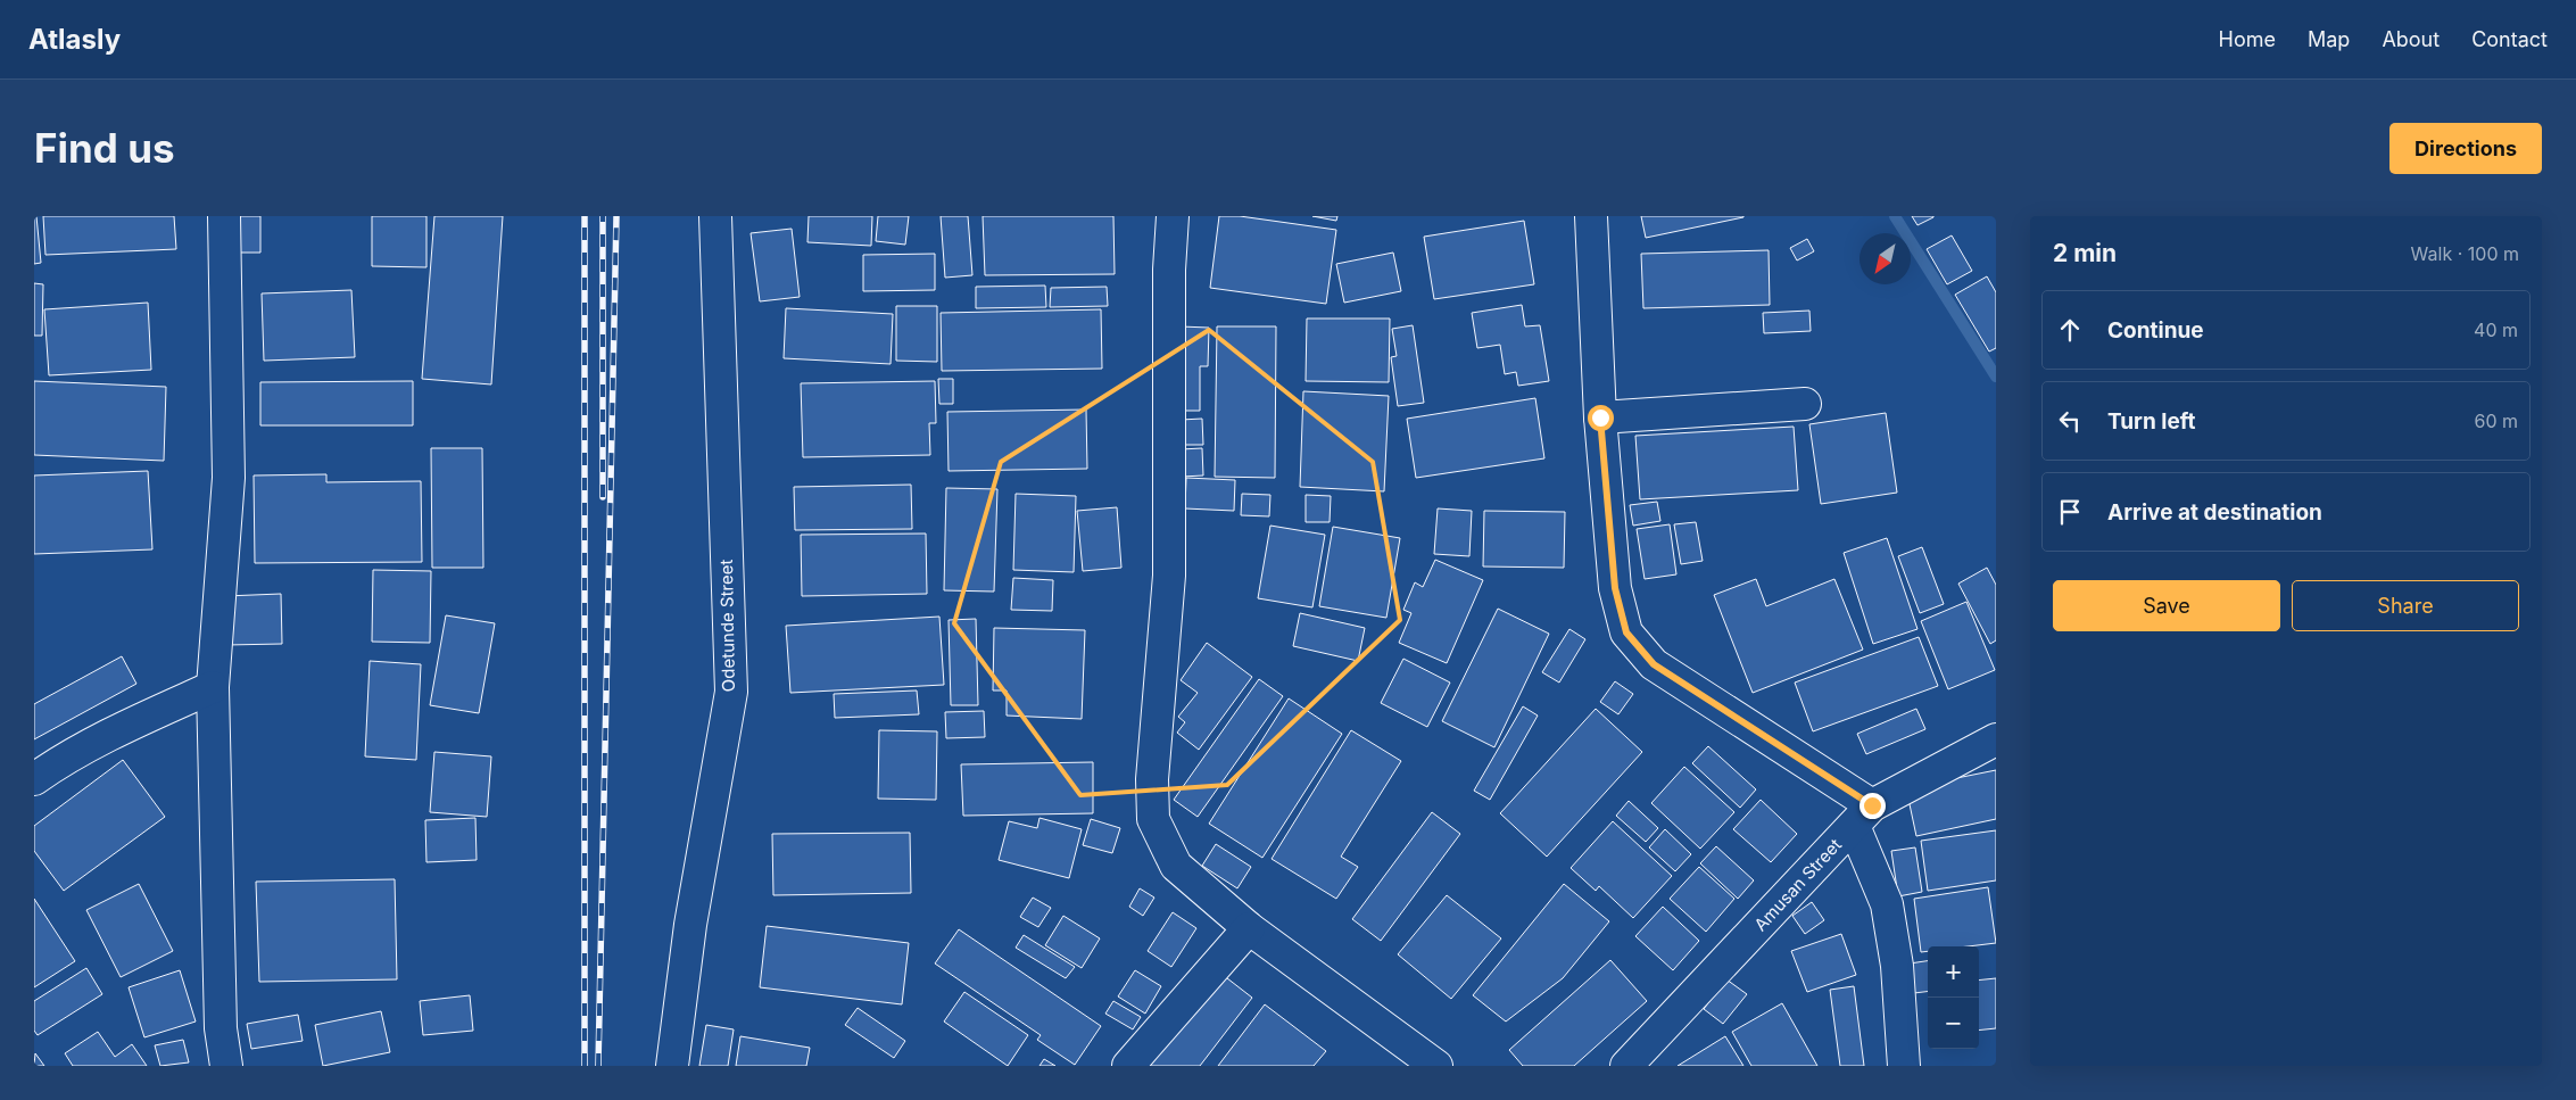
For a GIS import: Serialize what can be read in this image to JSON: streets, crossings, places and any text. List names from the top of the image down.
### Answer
{
  "streets": {
    "street": ["Odetunde Street", "Amusan Street"]
  },
  "north": "bottom left",
  "page": {
    "header": "Atlasly",
    "nav": [
      "Home",
      "Map",
      "About",
      "Contact"
    ],
    "buttons": [
      "Directions",
      ["Save", "Share"]
    ],
    "title": "Find us",
    "heading": ["2 min", "Walk · 100 m"],
    "list": [
      ["Continue", "40 m"],
      ["Turn left", "60 m"],
      "Arrive at destination"
    ],
    "map_buttons": ["+", "−"]
  }
}
